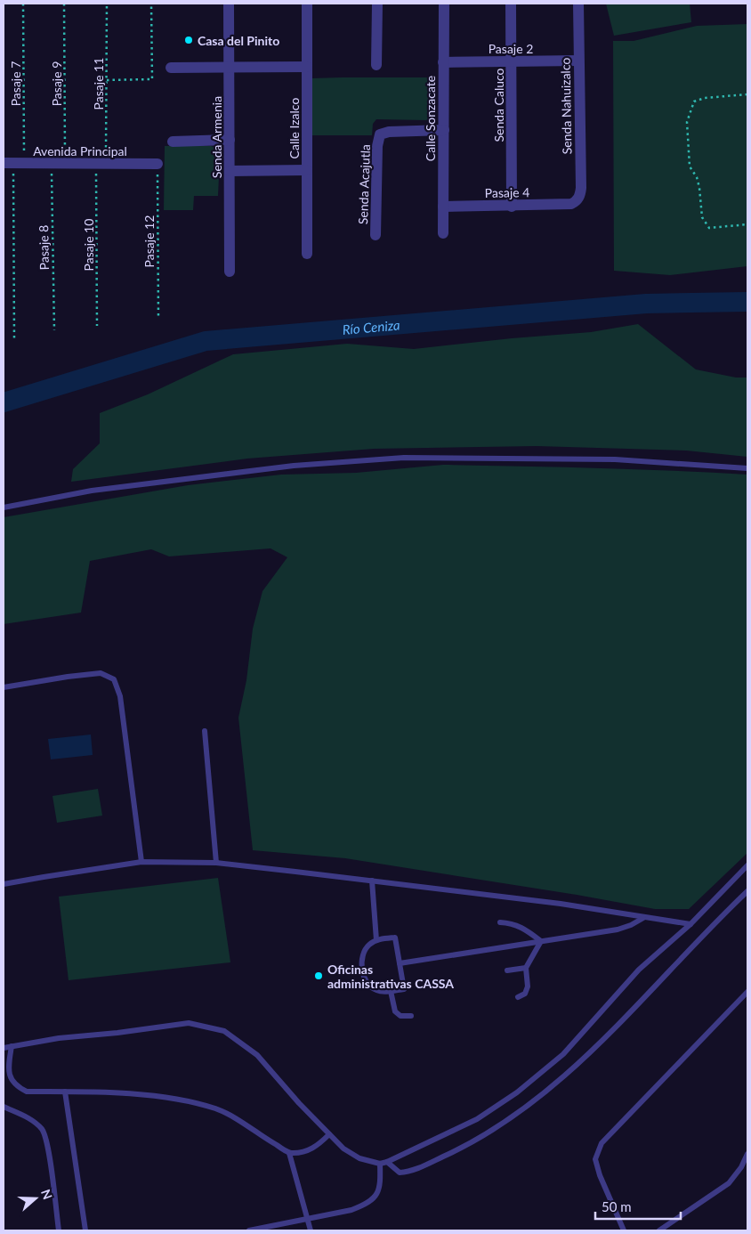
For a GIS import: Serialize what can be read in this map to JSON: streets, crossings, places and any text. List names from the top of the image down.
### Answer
{
  "streets": {
    "street": [
      "Pasaje 2",
      "Senda Caluco",
      "Senda Nahuizalco",
      "Calle Sonzacate",
      "Calle Izalco",
      "Senda Armenia",
      "Avenida Principal",
      "Senda Acajutla",
      "Pasaje 4"
    ],
    "path": [
      "Pasaje 7",
      "Pasaje 9",
      "Pasaje 11",
      "Pasaje 12",
      "Pasaje 10",
      "Pasaje 8"
    ]
  },
  "crossings": [
    ["Pasaje 2", "Senda Caluco"],
    ["Pasaje 2", "Senda Nahuizalco"],
    ["Pasaje 2", "Calle Sonzacate"],
    ["Pasaje 7", "Avenida Principal"],
    ["Pasaje 9", "Avenida Principal"],
    ["Pasaje 11", "Avenida Principal"],
    ["Pasaje 11", "Pasaje 10"],
    ["Senda Caluco", "Pasaje 4"],
    ["Senda Nahuizalco", "Pasaje 4"],
    ["Calle Sonzacate", "Senda Acajutla"],
    ["Calle Sonzacate", "Pasaje 4"],
    ["Avenida Principal", "Pasaje 12"],
    ["Avenida Principal", "Pasaje 10"],
    ["Avenida Principal", "Pasaje 8"]
  ],
  "water": ["Río Ceniza"],
  "places": ["Casa del Pinito", "Oficinas administrativas CASSA"],
  "scale_bar": "50 m",
  "north": "right"
}
